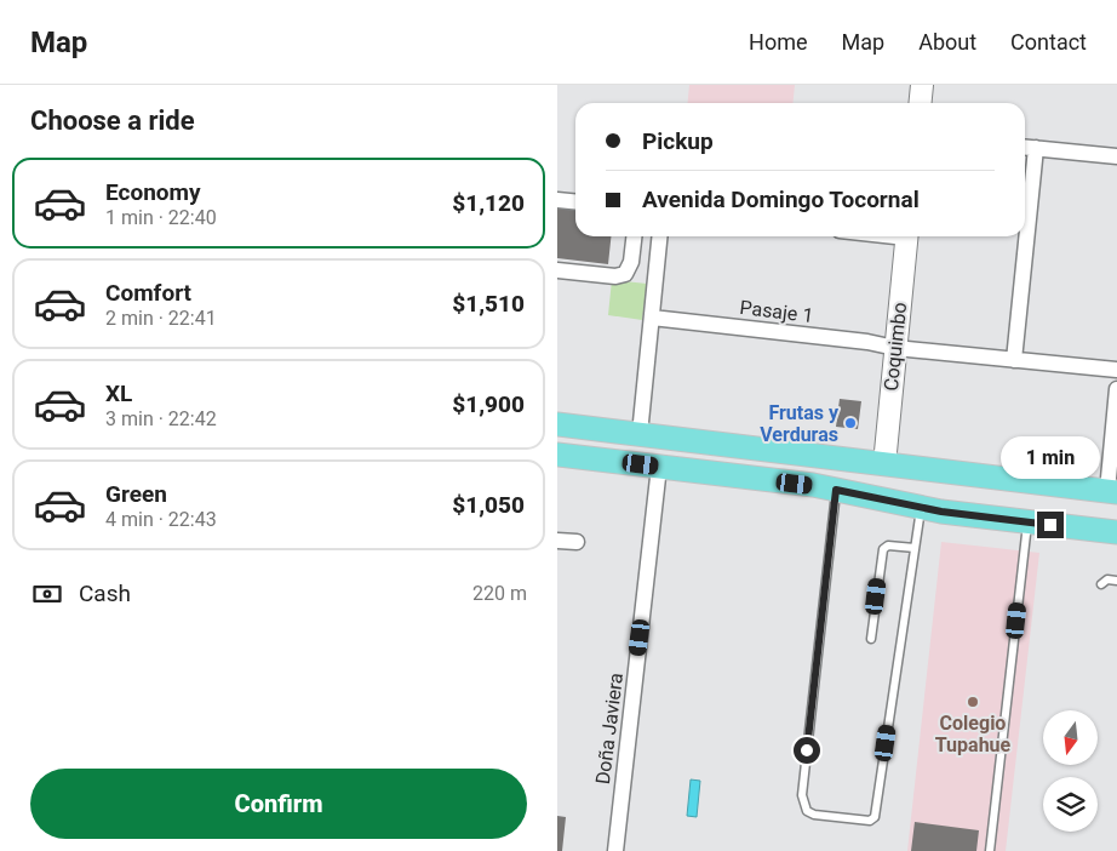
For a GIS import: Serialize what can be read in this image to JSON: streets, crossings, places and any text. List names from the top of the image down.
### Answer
{
  "streets": {
    "street": ["Pasaje 1", "Coquimbo", "Doña Javiera"]
  },
  "crossings": [
    ["Pasaje 1", "Coquimbo"]
  ],
  "places": ["Frutas y Verduras", "Colegio Tupahue"],
  "north": "bottom",
  "page": {
    "header": "Map",
    "nav": [
      "Home",
      "Map",
      "About",
      "Contact"
    ],
    "heading": "Choose a ride",
    "banner": ["Pickup", "Avenida Domingo Tocornal"],
    "list": [
      {
        "name": "Economy",
        "note": "1 min · 22:40",
        "value": "$1,120"
      },
      {
        "name": "Comfort",
        "note": "2 min · 22:41",
        "value": "$1,510"
      },
      {
        "name": "XL",
        "note": "3 min · 22:42",
        "value": "$1,900"
      },
      {
        "name": "Green",
        "note": "4 min · 22:43",
        "value": "$1,050"
      }
    ],
    "bubble": "1 min",
    "pay": ["Cash", "220 m"],
    "buttons": "Confirm"
  }
}
